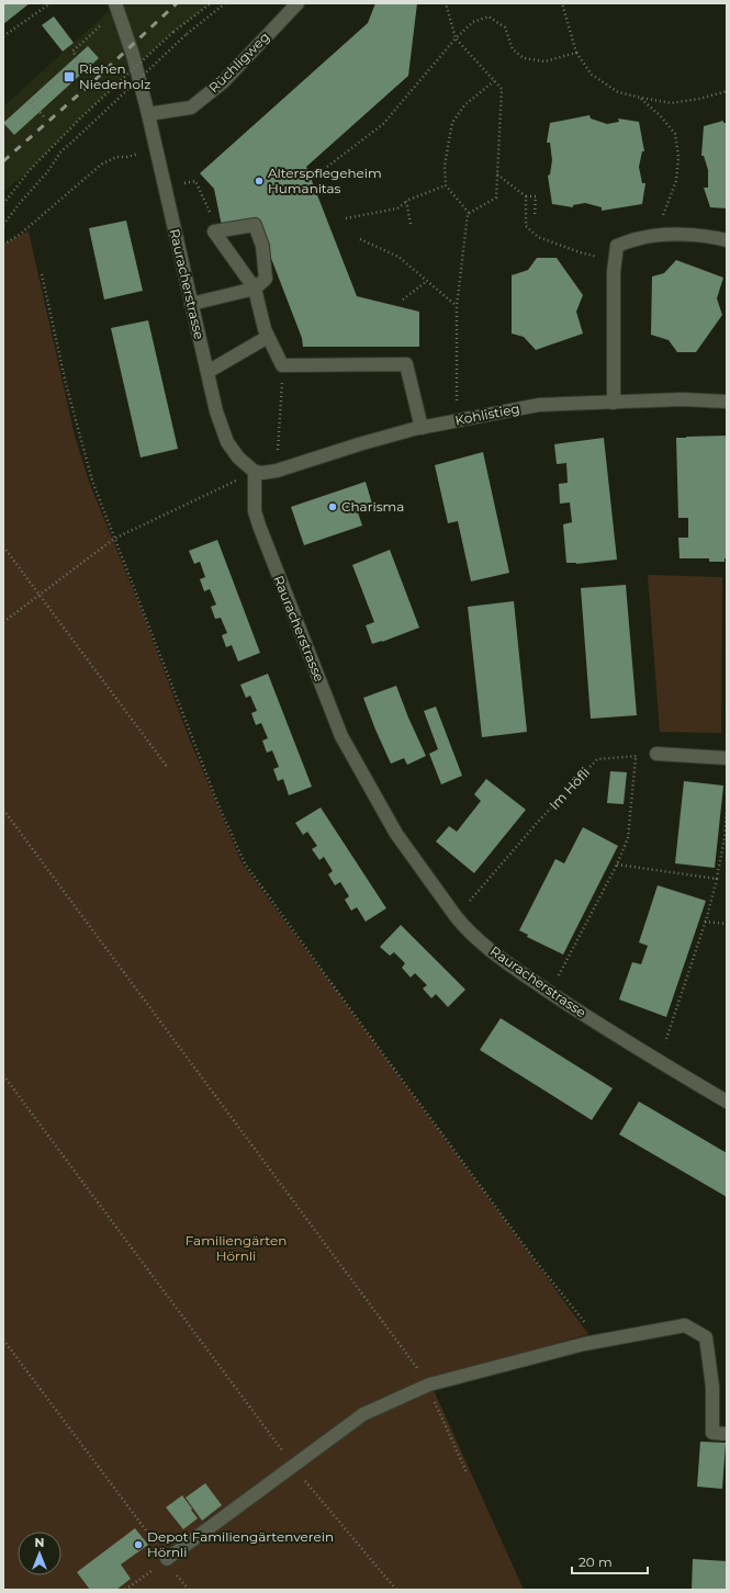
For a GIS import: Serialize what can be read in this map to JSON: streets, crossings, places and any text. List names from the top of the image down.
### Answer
{
  "streets": {
    "street": ["Rüchligweg", "Rauracherstrasse", "Kohlistieg"],
    "path": ["Im Höfli"]
  },
  "crossings": [
    ["Rüchligweg", "Rauracherstrasse"],
    ["Rauracherstrasse", "Kohlistieg"],
    ["Rauracherstrasse", "Im Höfli"]
  ],
  "parks": ["Familiengärten Hörnli"],
  "places": {
    "transit": ["Riehen Niederholz"],
    "other": ["Alterspflegeheim Humanitas", "Charisma", "Depot Familiengärtenverein Hörnli"]
  },
  "scale_bar": "20 m",
  "north": "top"
}
